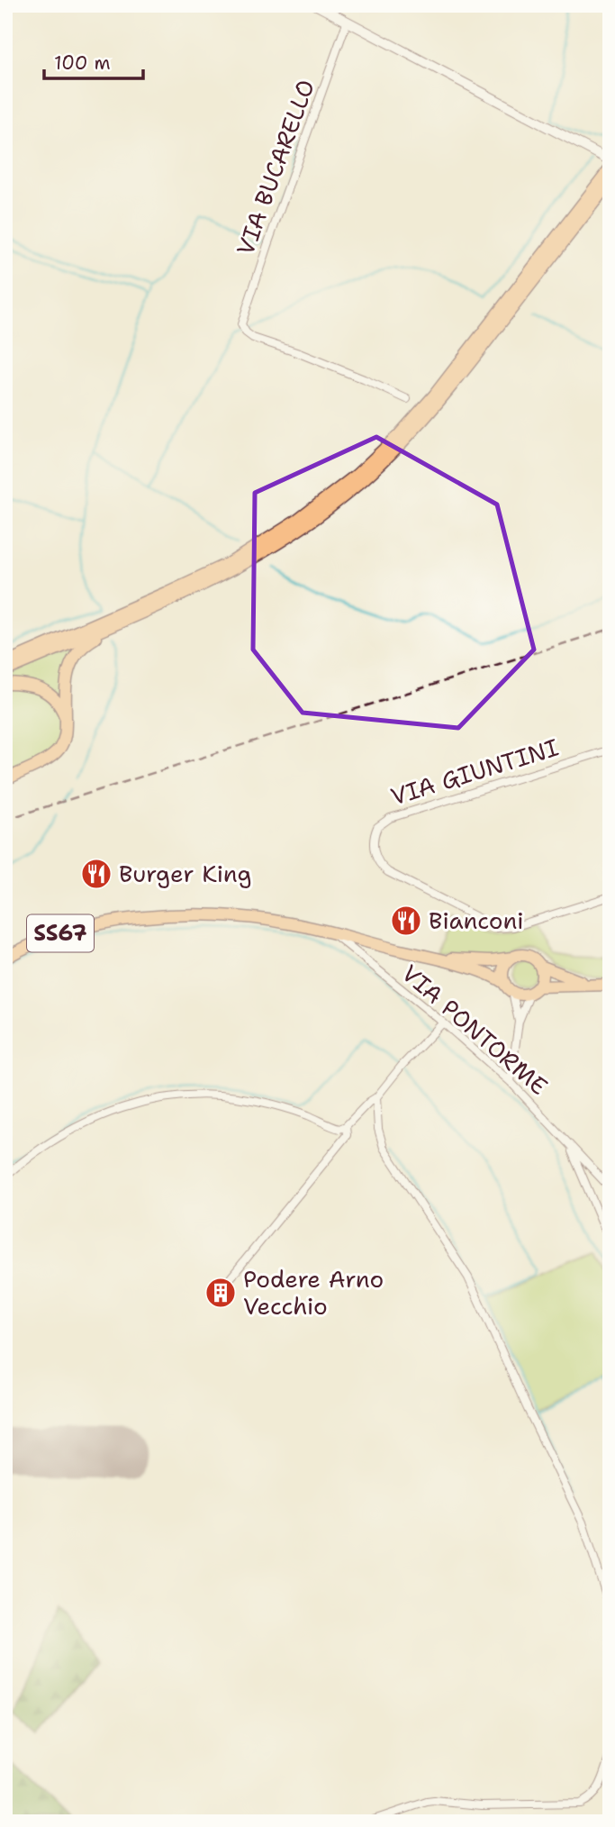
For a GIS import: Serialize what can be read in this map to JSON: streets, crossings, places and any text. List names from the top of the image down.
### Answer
{
  "streets": {
    "main road": ["SS67"],
    "street": ["VIA BUCARELLO", "VIA GIUNTINI", "VIA PONTORME"]
  },
  "crossings": [
    ["SS67", "VIA PONTORME"]
  ],
  "places": {
    "restaurant": ["Burger King", "Bianconi"],
    "building": ["Podere Arno Vecchio"]
  },
  "scale_bar": "100 m"
}
